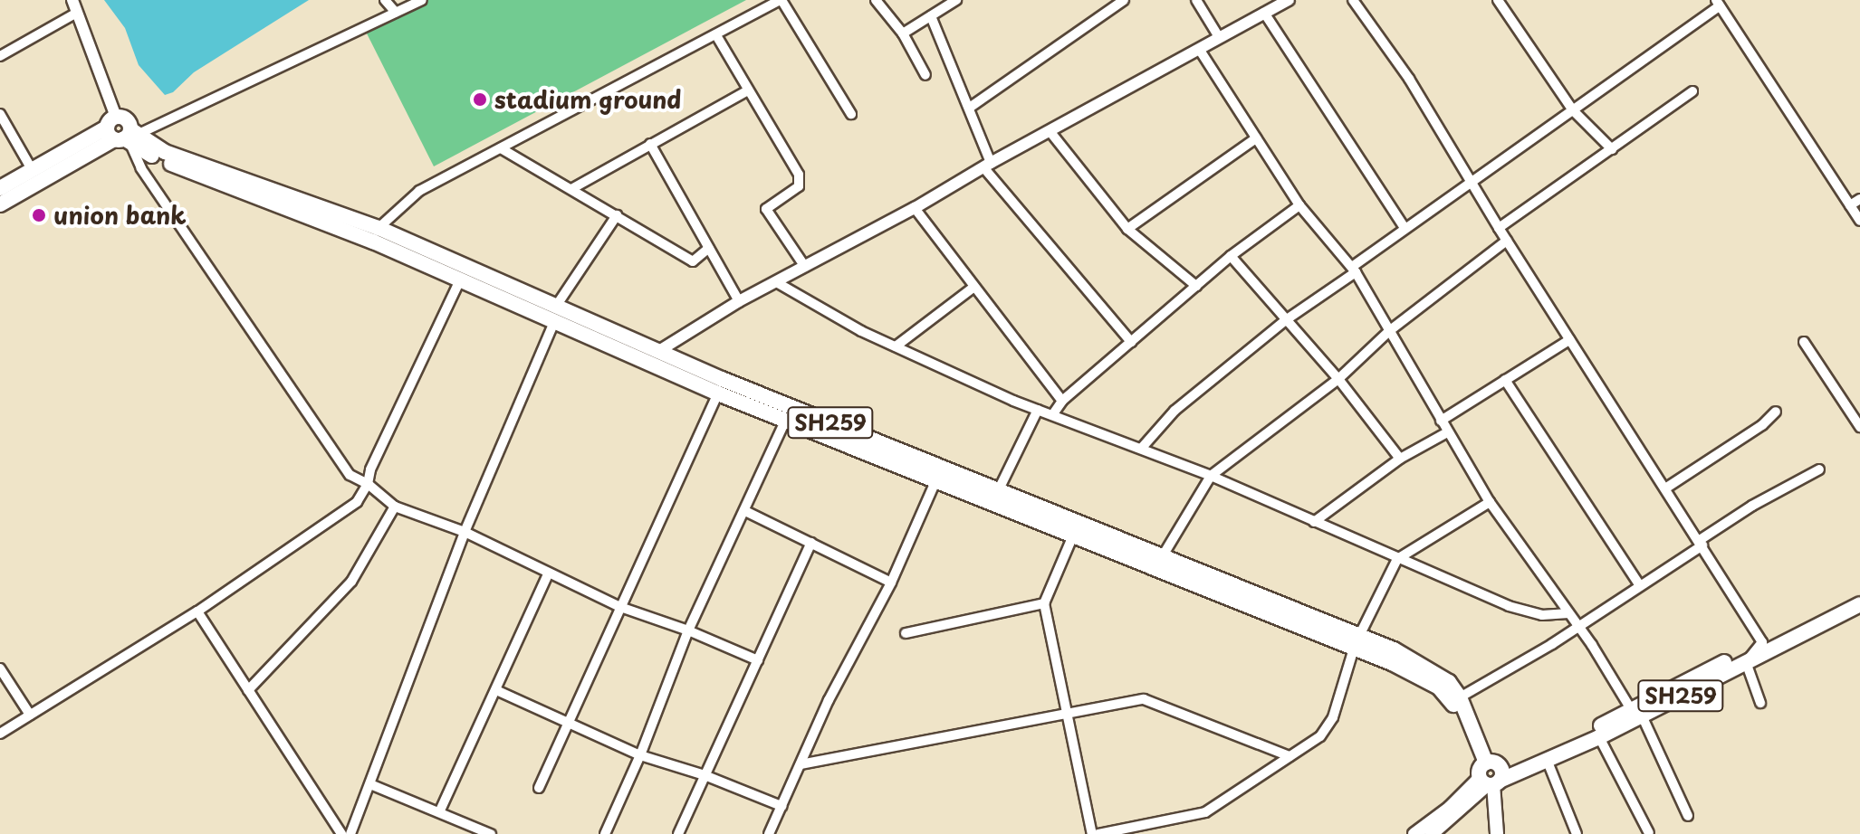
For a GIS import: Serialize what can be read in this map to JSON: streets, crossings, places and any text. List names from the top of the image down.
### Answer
{
  "streets": {
    "main road": ["SH259"]
  },
  "places": ["stadium ground", "union bank"]
}
